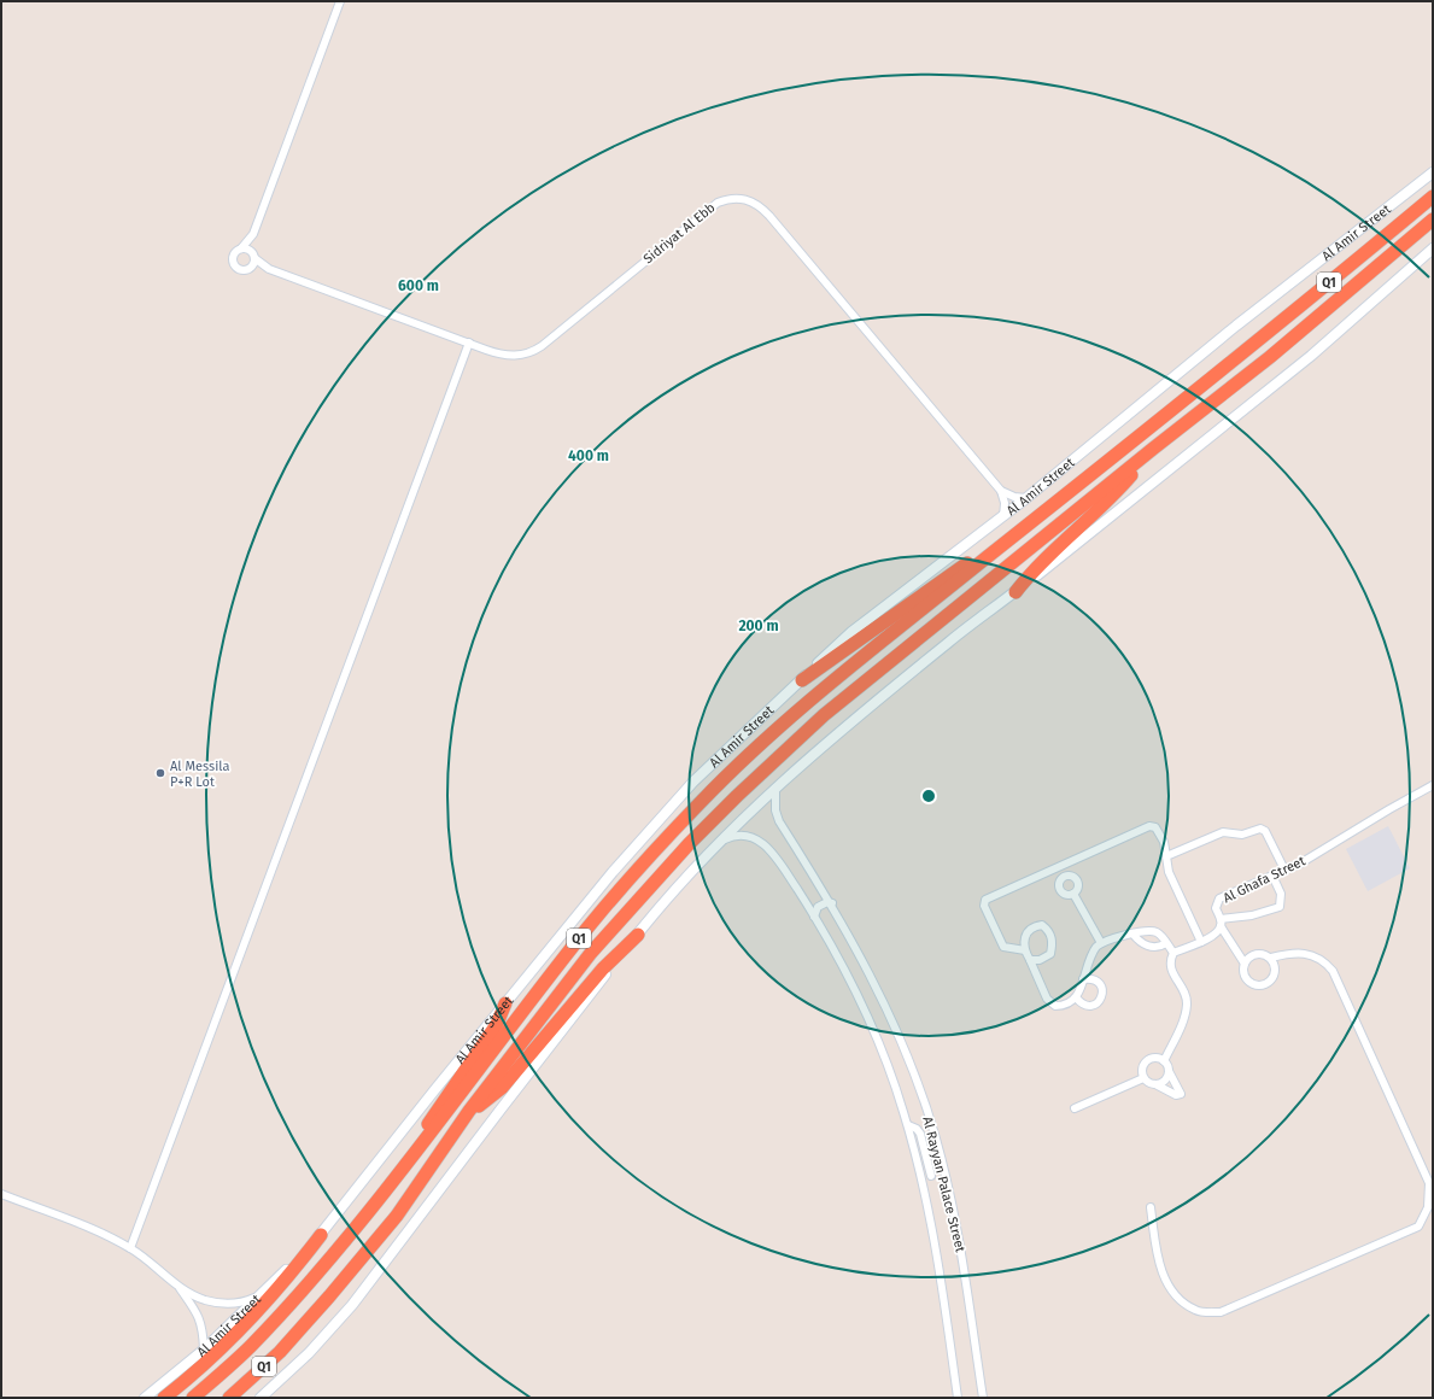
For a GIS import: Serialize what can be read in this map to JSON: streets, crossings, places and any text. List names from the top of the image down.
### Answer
{
  "streets": {
    "highway": ["Al Amir Street", "Q1"],
    "street": ["Sidriyat Al Ebb", "Al Ghafa Street", "Al Rayyan Palace Street"]
  },
  "places": ["Al Messila P+R Lot"],
  "rings": ["600 m", "400 m", "200 m"]
}
